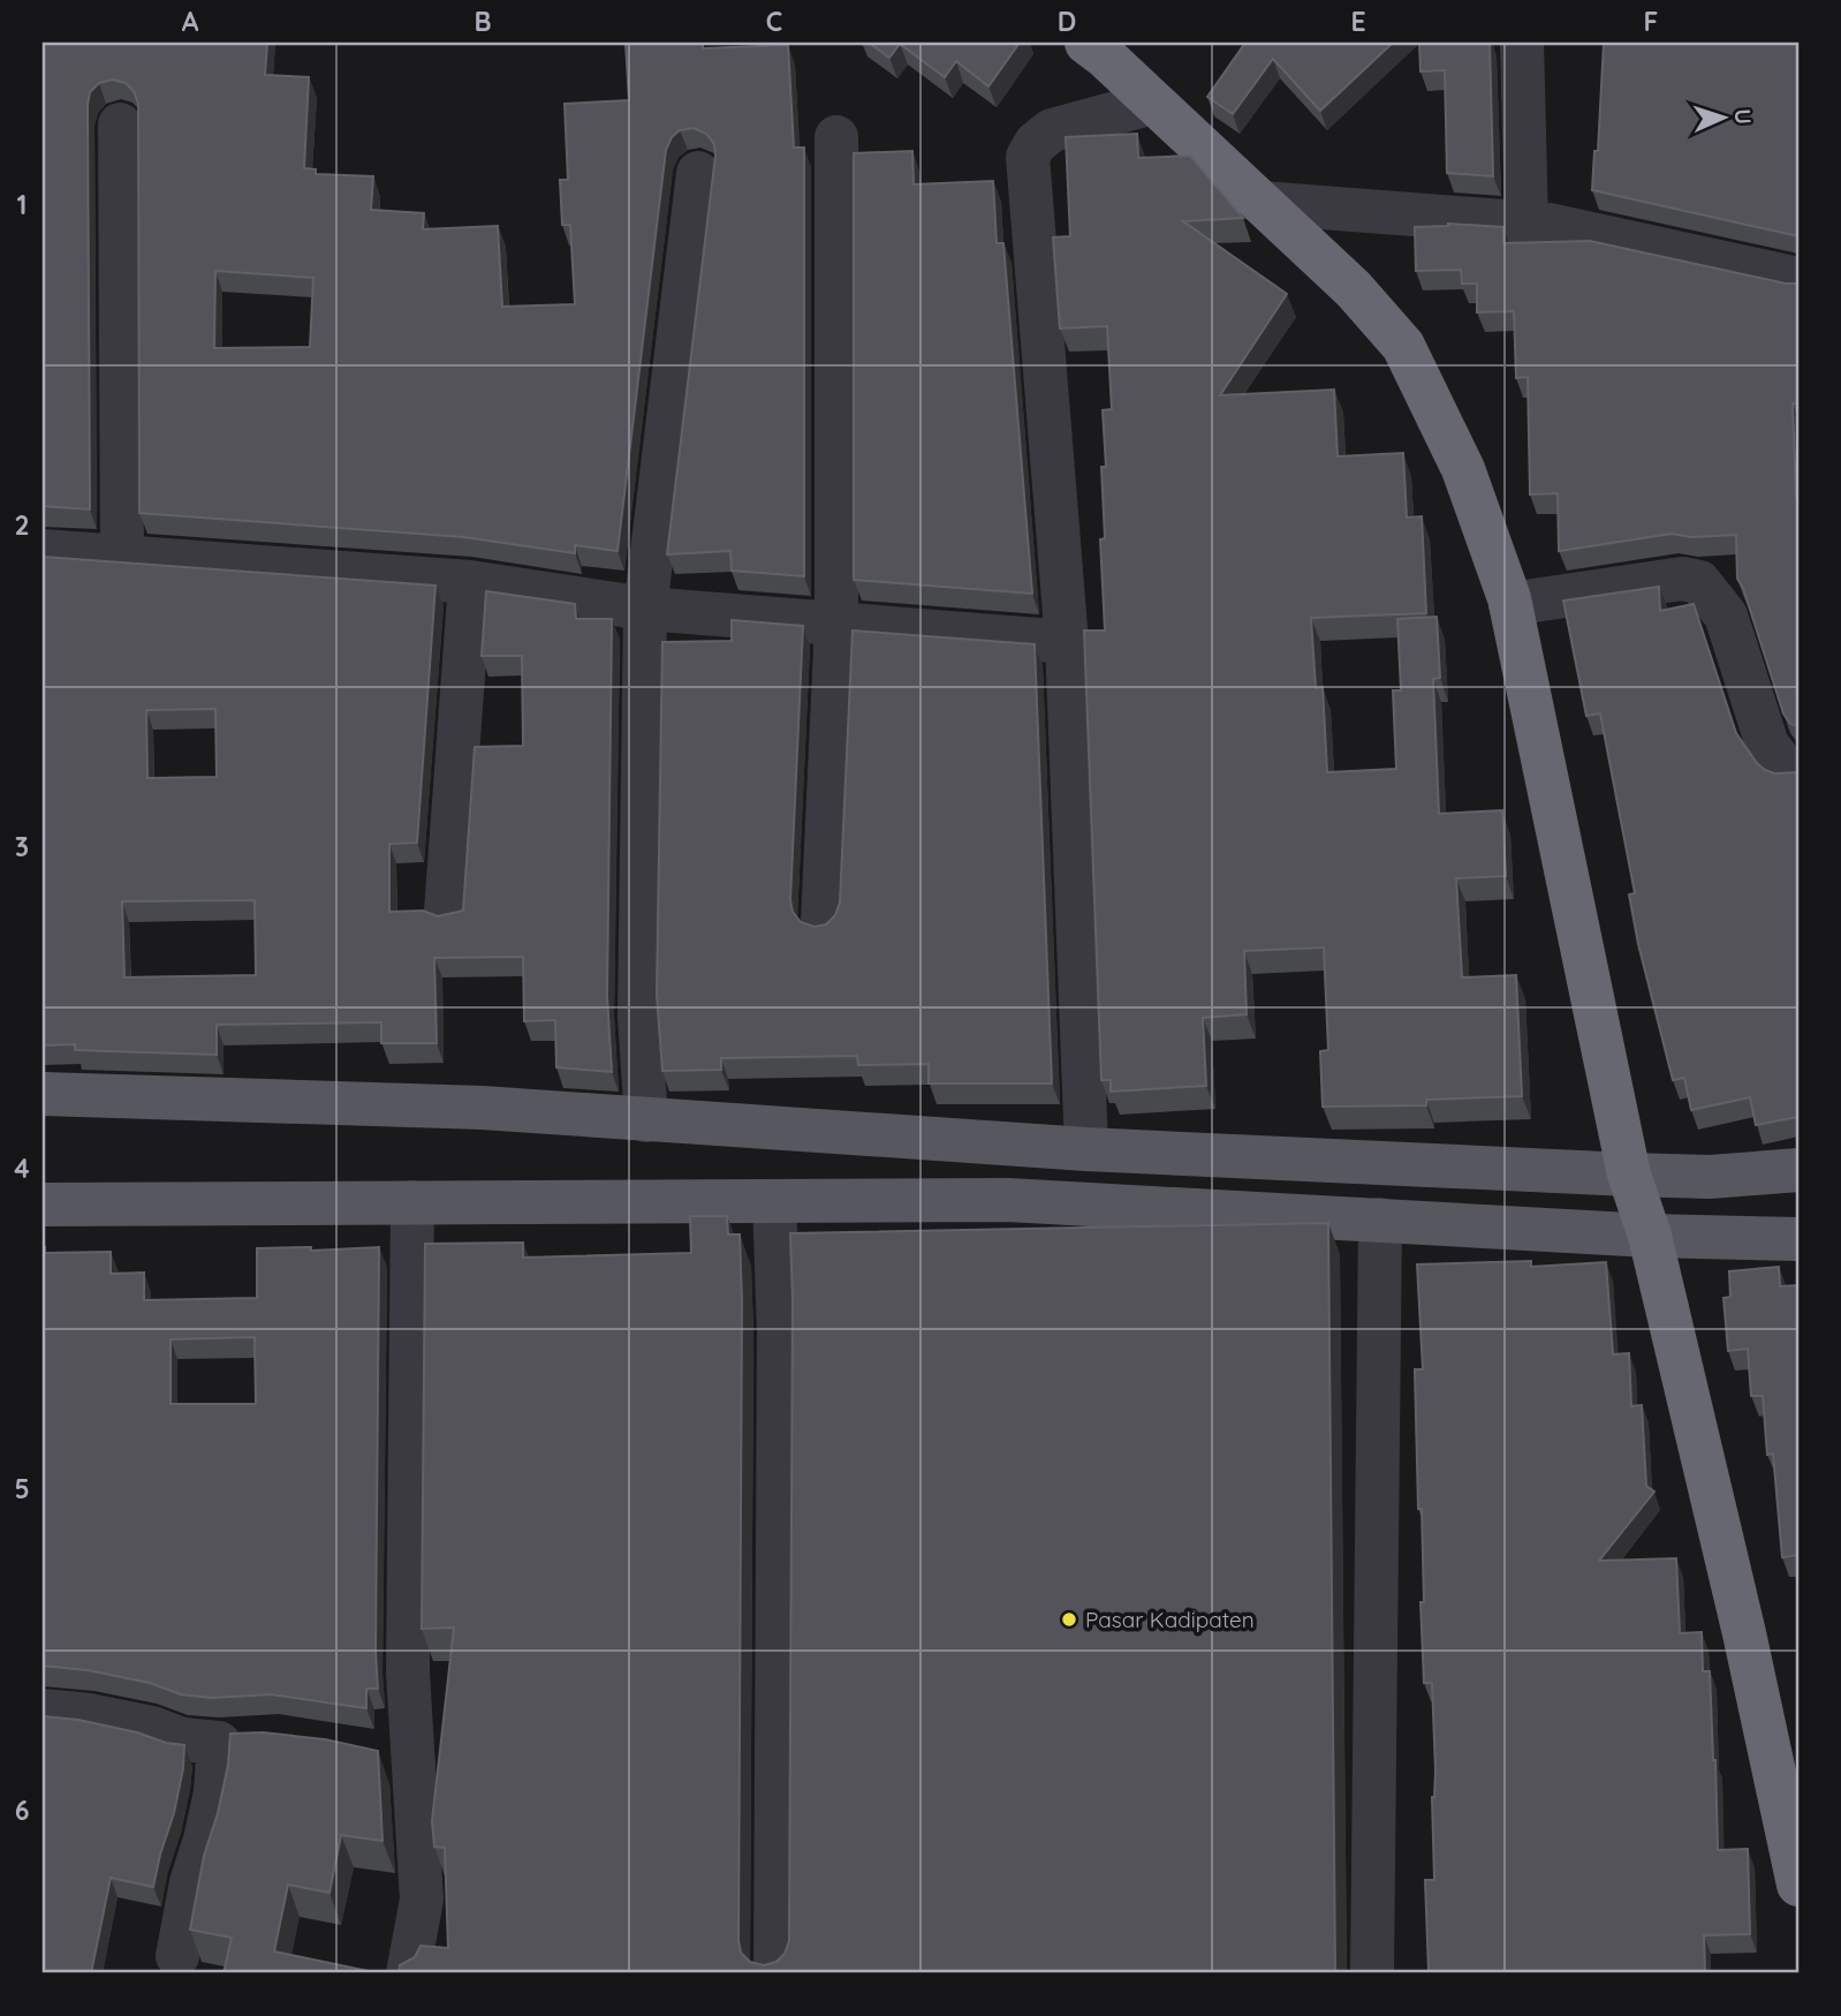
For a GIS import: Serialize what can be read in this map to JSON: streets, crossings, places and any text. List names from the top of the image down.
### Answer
{
  "places": ["Pasar Kadipaten"],
  "north": "right",
  "grid": {
    "columns": [
      "A",
      "B",
      "C",
      "D",
      "E",
      "F"
    ],
    "rows": [
      "1",
      "2",
      "3",
      "4",
      "5",
      "6"
    ]
  }
}
